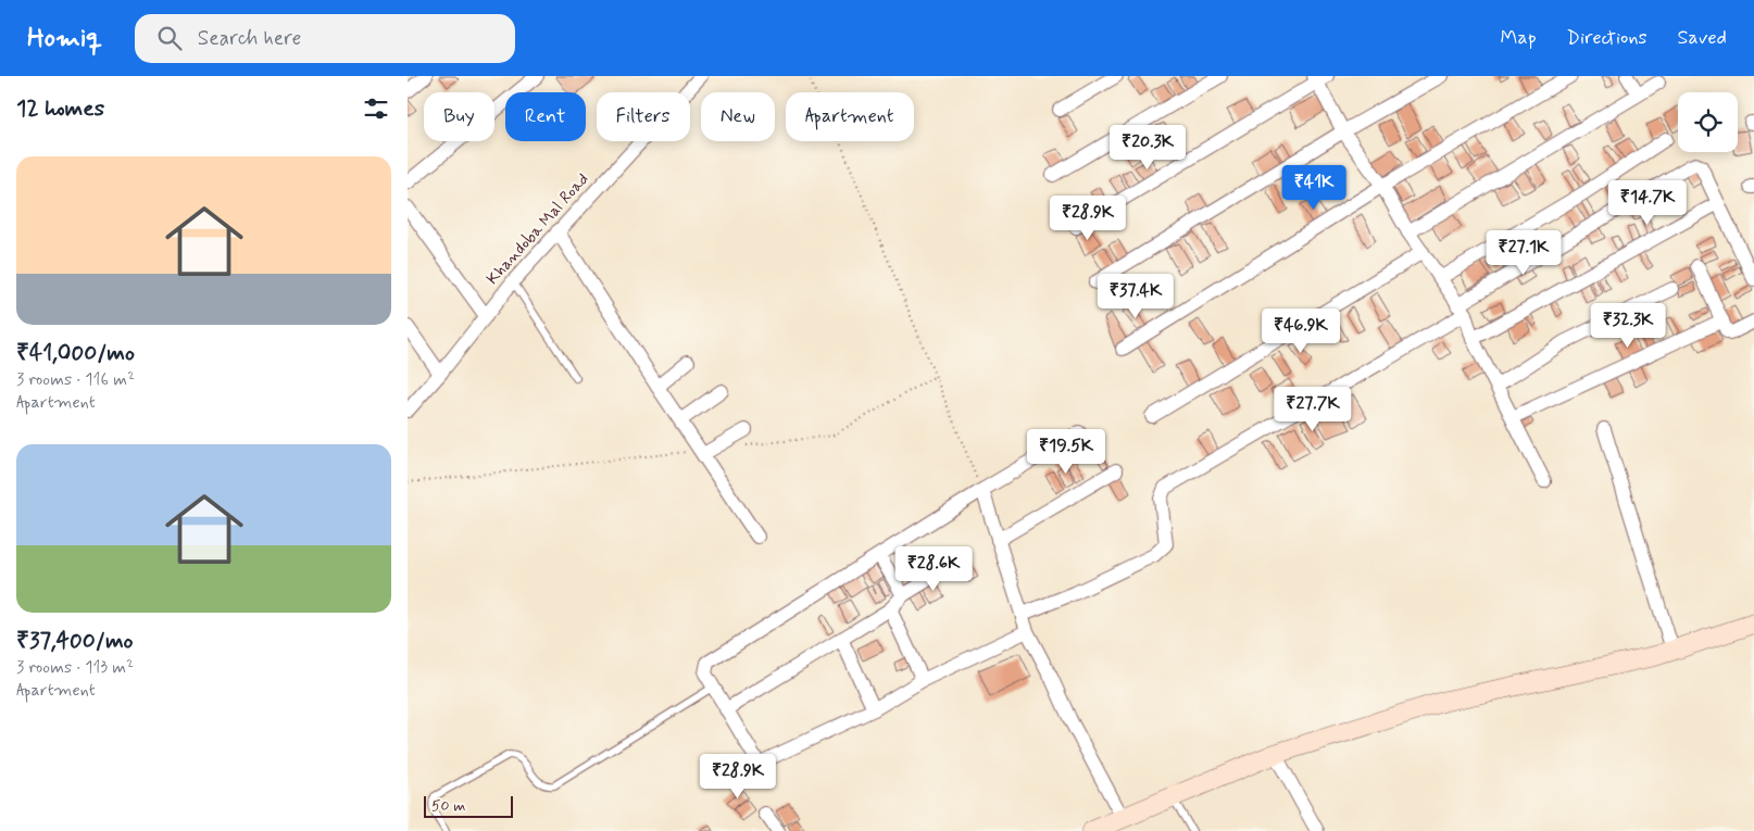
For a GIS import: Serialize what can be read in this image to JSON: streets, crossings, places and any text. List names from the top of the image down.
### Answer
{
  "streets": {
    "street": ["Khandoba Mal Road"]
  },
  "scale_bar": "50 m",
  "page": {
    "header": "Homiq",
    "search": "Search here",
    "nav": ["Map", "Directions", "Saved"],
    "heading": "12 homes",
    "chip": [
      "Buy",
      "Rent",
      "Filters",
      "New",
      "Apartment"
    ],
    "price": [
      "₹20.3K",
      "₹41K",
      "₹14.7K",
      "₹28.9K",
      "₹27.1K",
      "₹37.4K",
      "₹32.3K",
      "₹46.9K",
      "₹27.7K",
      "₹19.5K",
      "₹28.6K",
      "₹28.9K"
    ],
    "list": [
      {
        "name": "₹41,000/mo",
        "note": "3 rooms · 116 m² · Apartment"
      },
      {
        "name": "₹37,400/mo",
        "note": "3 rooms · 113 m² · Apartment"
      }
    ],
    "scale": "50 m"
  }
}
